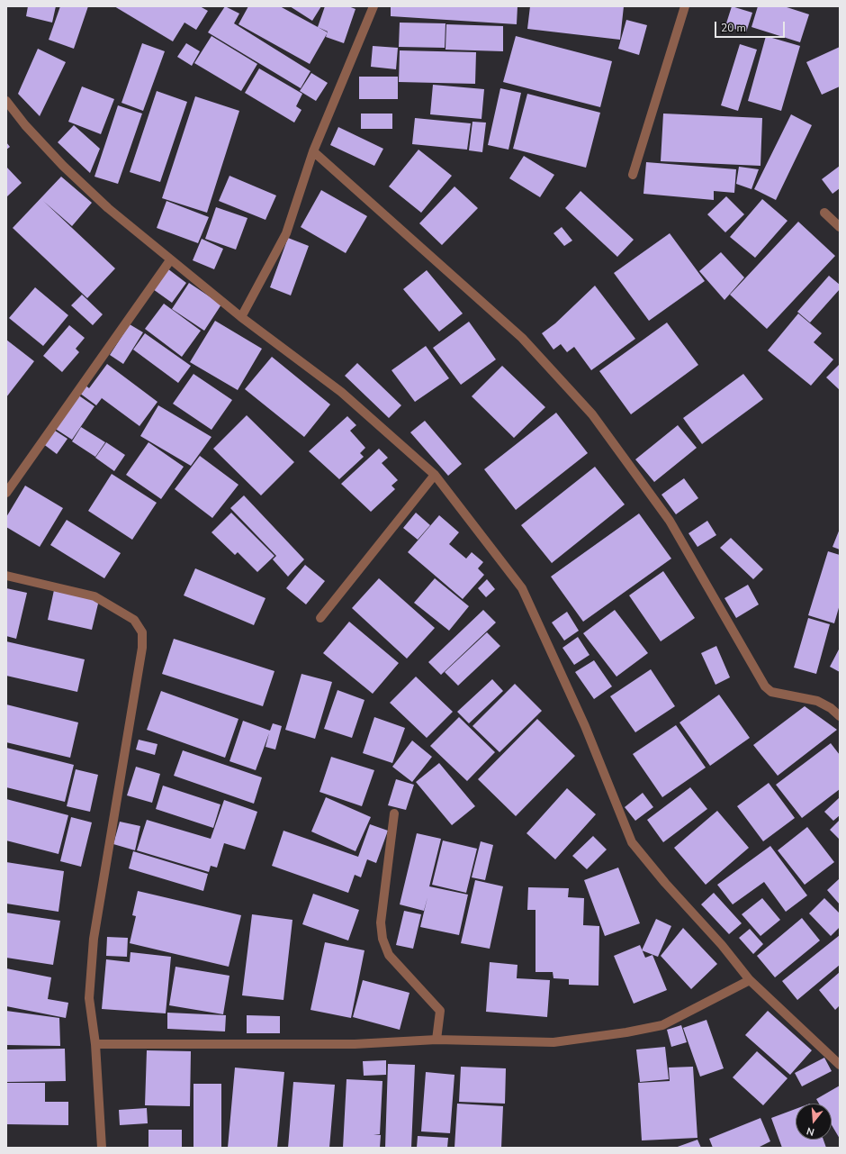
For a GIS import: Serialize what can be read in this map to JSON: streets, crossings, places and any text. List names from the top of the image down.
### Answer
{
  "scale_bar": "20 m",
  "north": "bottom"
}
